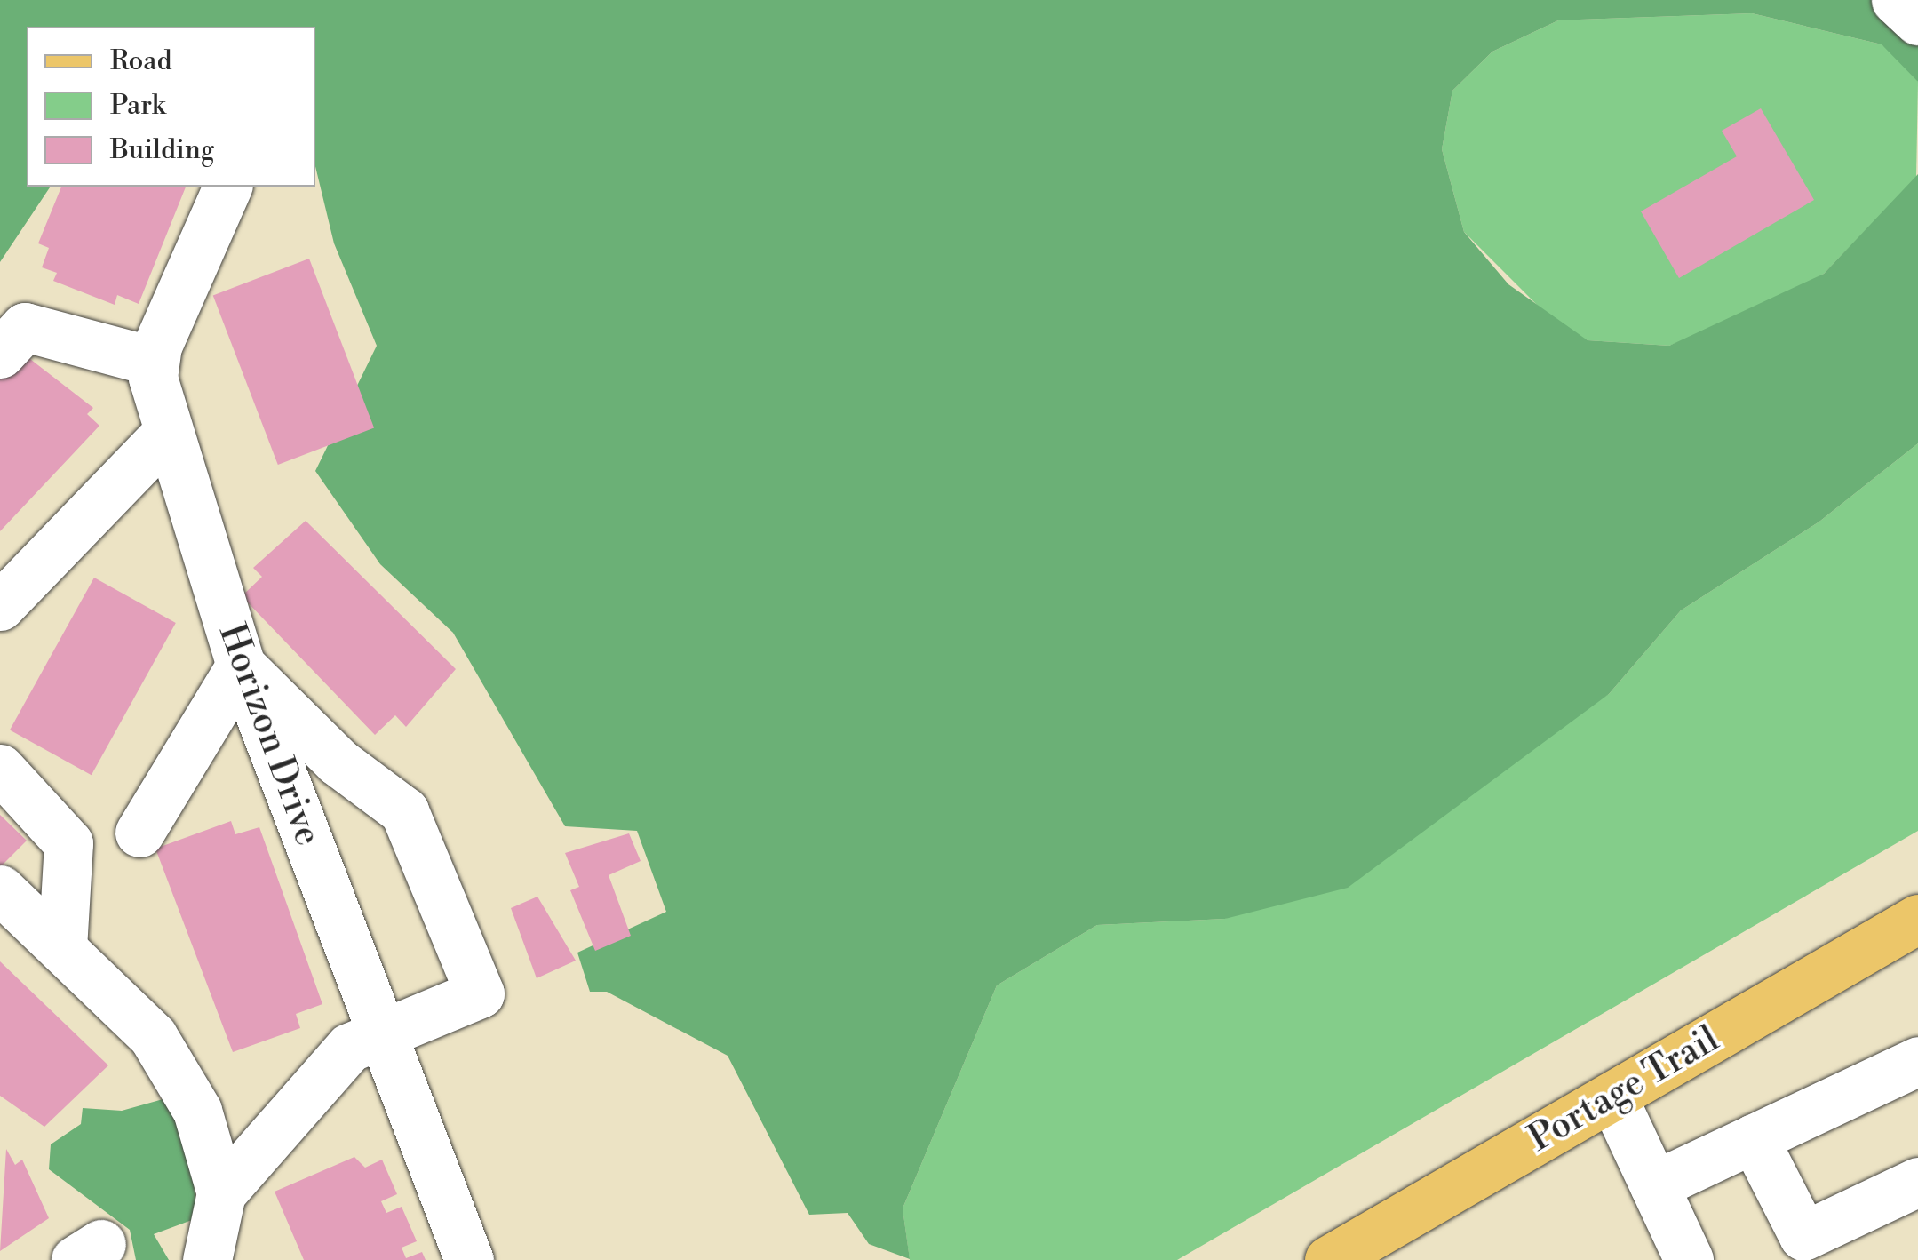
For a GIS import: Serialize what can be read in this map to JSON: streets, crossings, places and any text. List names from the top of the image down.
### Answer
{
  "streets": {
    "main road": ["Portage Trail"],
    "street": ["Horizon Drive"]
  },
  "legend": ["Road", "Park", "Building"]
}
